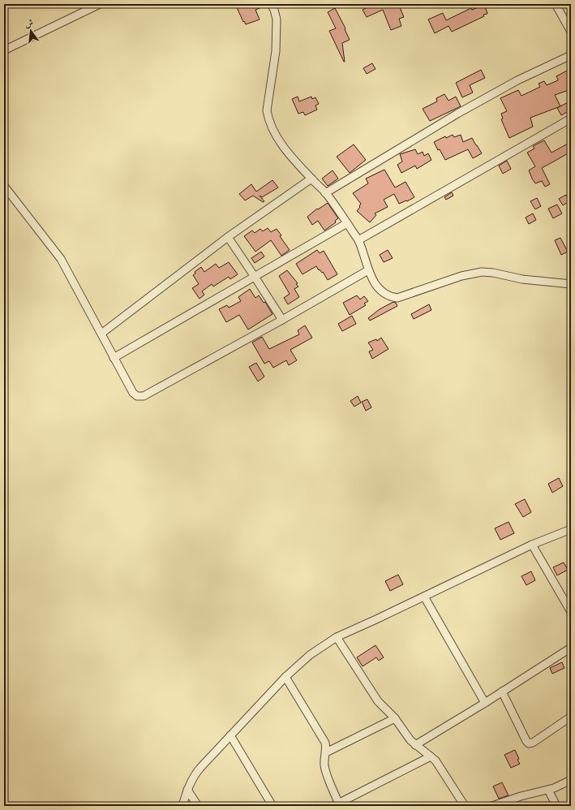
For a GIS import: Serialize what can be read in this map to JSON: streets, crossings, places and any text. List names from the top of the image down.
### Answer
{
  "north": "top"
}
